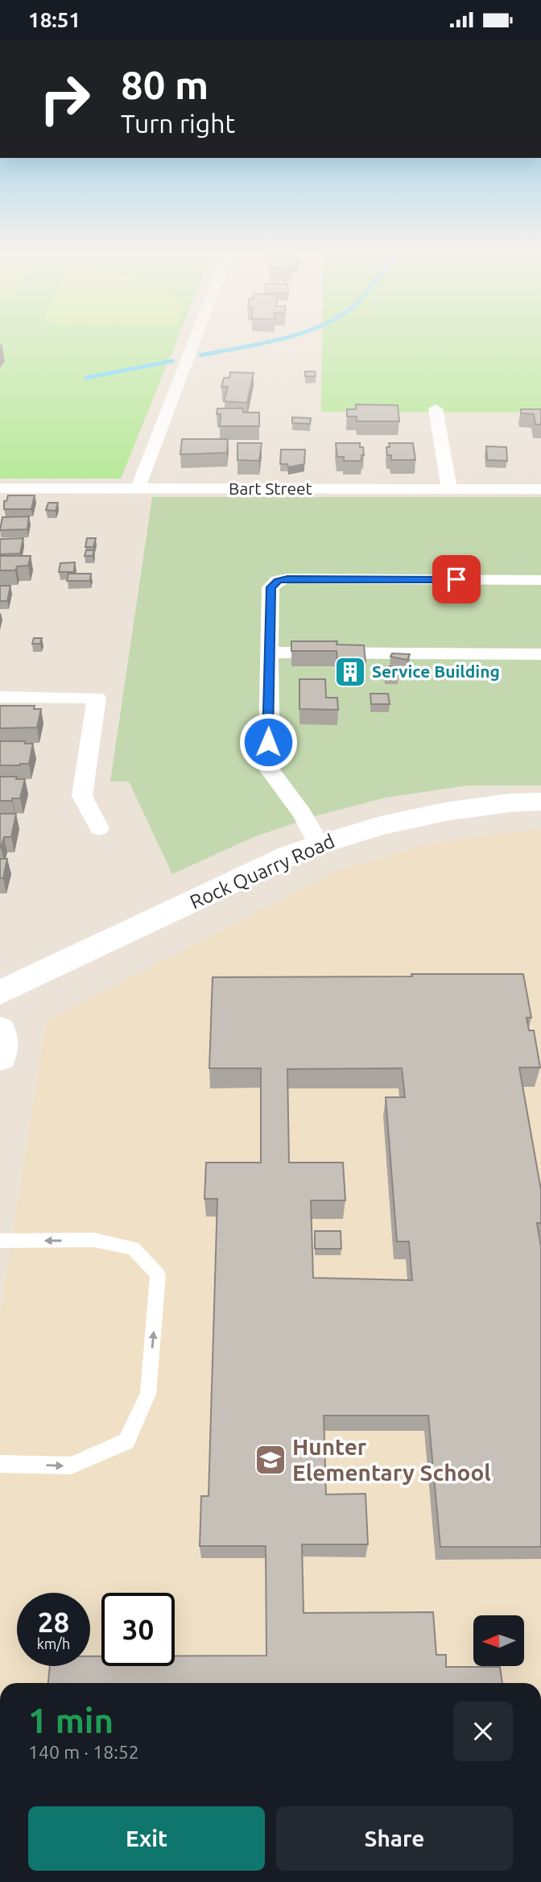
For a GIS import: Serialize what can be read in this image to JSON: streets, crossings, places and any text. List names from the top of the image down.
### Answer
{
  "streets": {
    "main road": ["Rock Quarry Road"],
    "street": ["Bart Street"]
  },
  "places": {
    "building": ["Service Building"],
    "school or university": ["Hunter Elementary School"]
  },
  "north": "left",
  "page": {
    "status": "18:51",
    "turn": ["80 m", "Turn right"],
    "speed": "28 km/h",
    "limit": "30",
    "heading": ["1 min", "140 m · 18:52"],
    "buttons": ["Exit", "Share"]
  }
}
